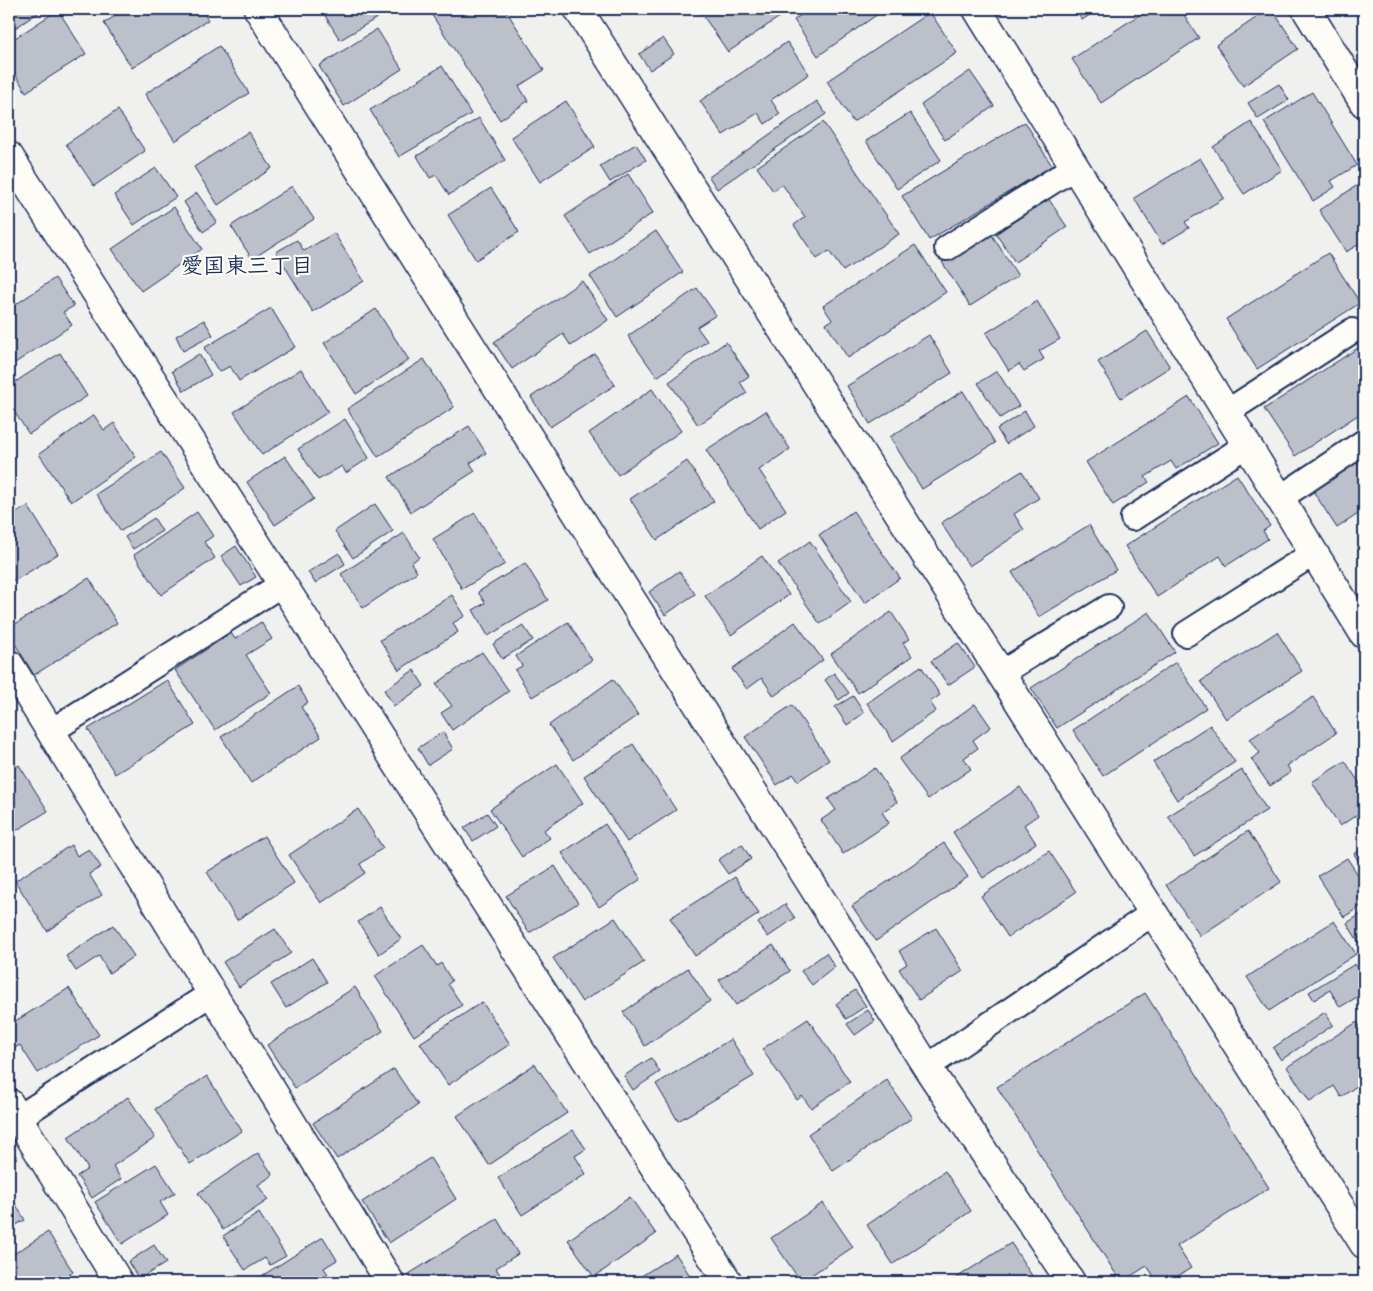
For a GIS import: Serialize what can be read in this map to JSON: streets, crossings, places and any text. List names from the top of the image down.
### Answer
{
  "districts": ["愛国東三丁目"]
}
